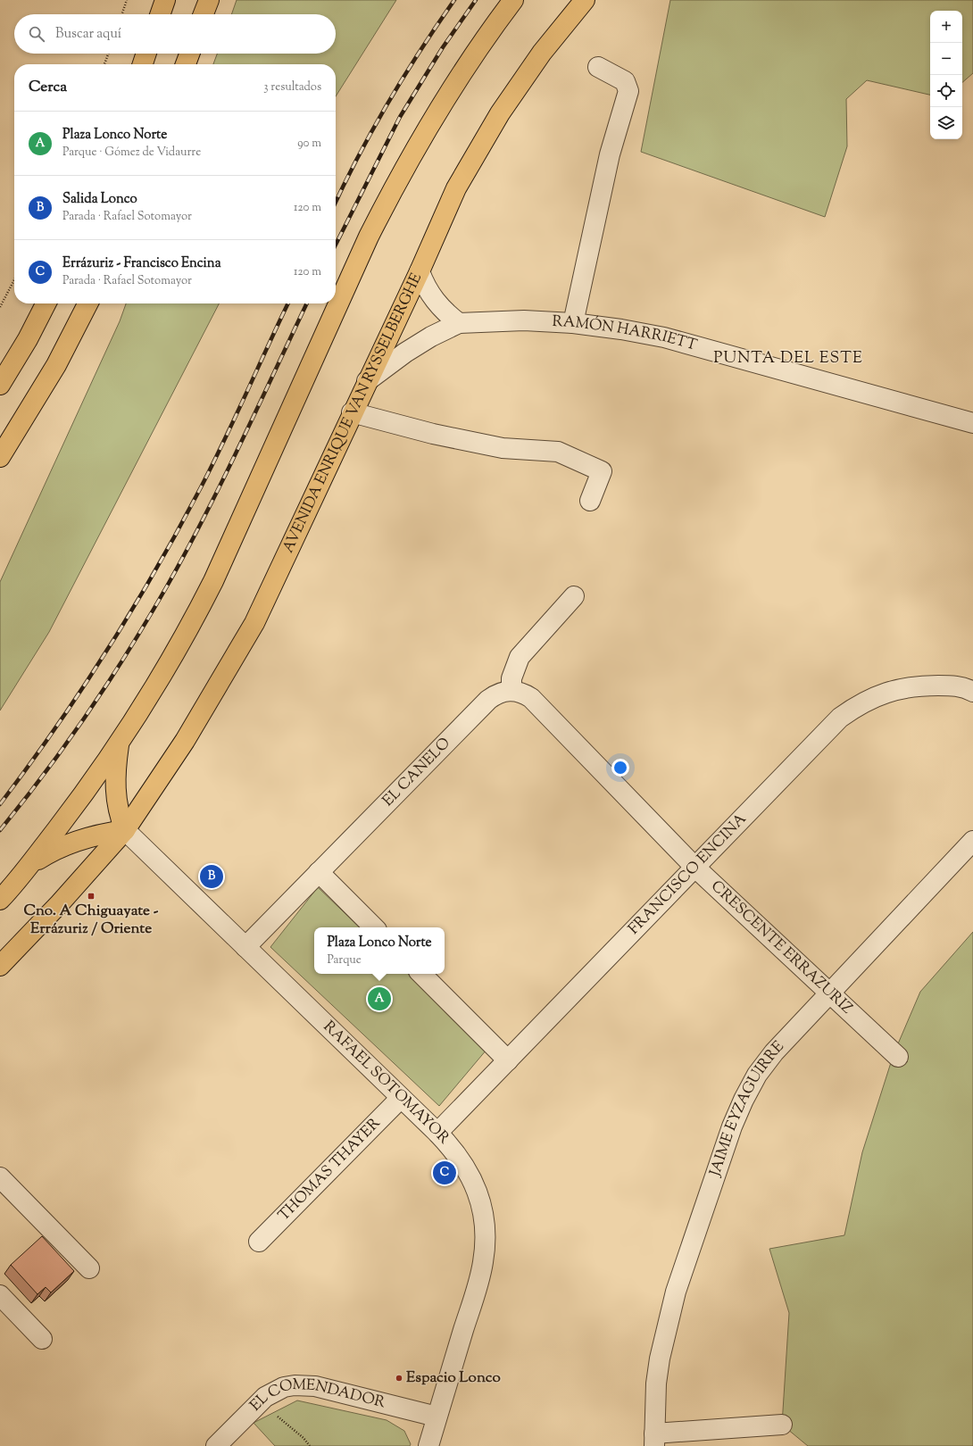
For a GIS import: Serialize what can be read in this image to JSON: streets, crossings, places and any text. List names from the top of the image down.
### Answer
{
  "streets": {
    "main road": ["AVENIDA ENRIQUE VAN RYSSELBERGHE"],
    "street": [
      "RAMÓN HARRIETT",
      "EL CANELO",
      "FRANCISCO ENCINA",
      "CRESCENTE ERRAZURIZ",
      "RAFAEL SOTOMAYOR",
      "JAIME EYZAGUIRRE",
      "THOMAS THAYER",
      "EL COMENDADOR"
    ]
  },
  "crossings": [
    ["RAMÓN HARRIETT", "AVENIDA ENRIQUE VAN RYSSELBERGHE"],
    ["AVENIDA ENRIQUE VAN RYSSELBERGHE", "RAFAEL SOTOMAYOR"],
    ["EL CANELO", "CRESCENTE ERRAZURIZ"],
    ["EL CANELO", "RAFAEL SOTOMAYOR"],
    ["FRANCISCO ENCINA", "CRESCENTE ERRAZURIZ"],
    ["FRANCISCO ENCINA", "RAFAEL SOTOMAYOR"],
    ["CRESCENTE ERRAZURIZ", "JAIME EYZAGUIRRE"],
    ["RAFAEL SOTOMAYOR", "THOMAS THAYER"],
    ["RAFAEL SOTOMAYOR", "EL COMENDADOR"]
  ],
  "districts": ["PUNTA DEL ESTE"],
  "places": {
    "transit": ["Cno. A Chiguayate - Errázuriz / Oriente"],
    "other": ["Espacio Lonco"]
  },
  "page": {
    "map_buttons": ["+", "−"],
    "search": "Buscar aquí",
    "heading": ["Cerca", "3 resultados"],
    "list": [
      {
        "mark": "A",
        "name": "Plaza Lonco Norte",
        "note": "Parque · Gómez de Vidaurre",
        "value": "90 m"
      },
      {
        "mark": "B",
        "name": "Salida Lonco",
        "note": "Parada · Rafael Sotomayor",
        "value": "120 m"
      },
      {
        "mark": "C",
        "name": "Errázuriz - Francisco Encina",
        "note": "Parada · Rafael Sotomayor",
        "value": "120 m"
      }
    ],
    "pins": ["B", "A", "C"],
    "popup": ["Plaza Lonco Norte", "Parque"]
  }
}
